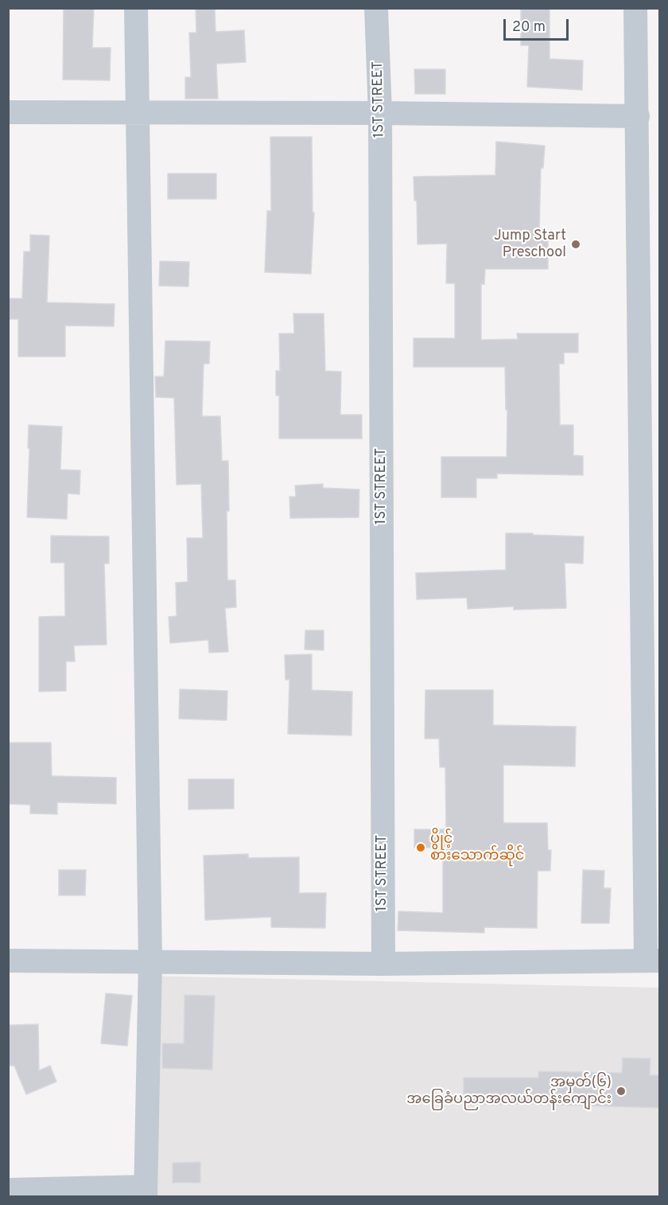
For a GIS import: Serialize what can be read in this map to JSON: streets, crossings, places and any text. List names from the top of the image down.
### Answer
{
  "streets": {
    "street": ["1ST STREET"]
  },
  "places": ["Jump Start Preschool", "ပွိုင့် စားသောက်ဆိုင်", "အမှတ်(၆) အခြေခံပညာအလယ်တန်းကျောင်း"],
  "scale_bar": "20 m"
}
